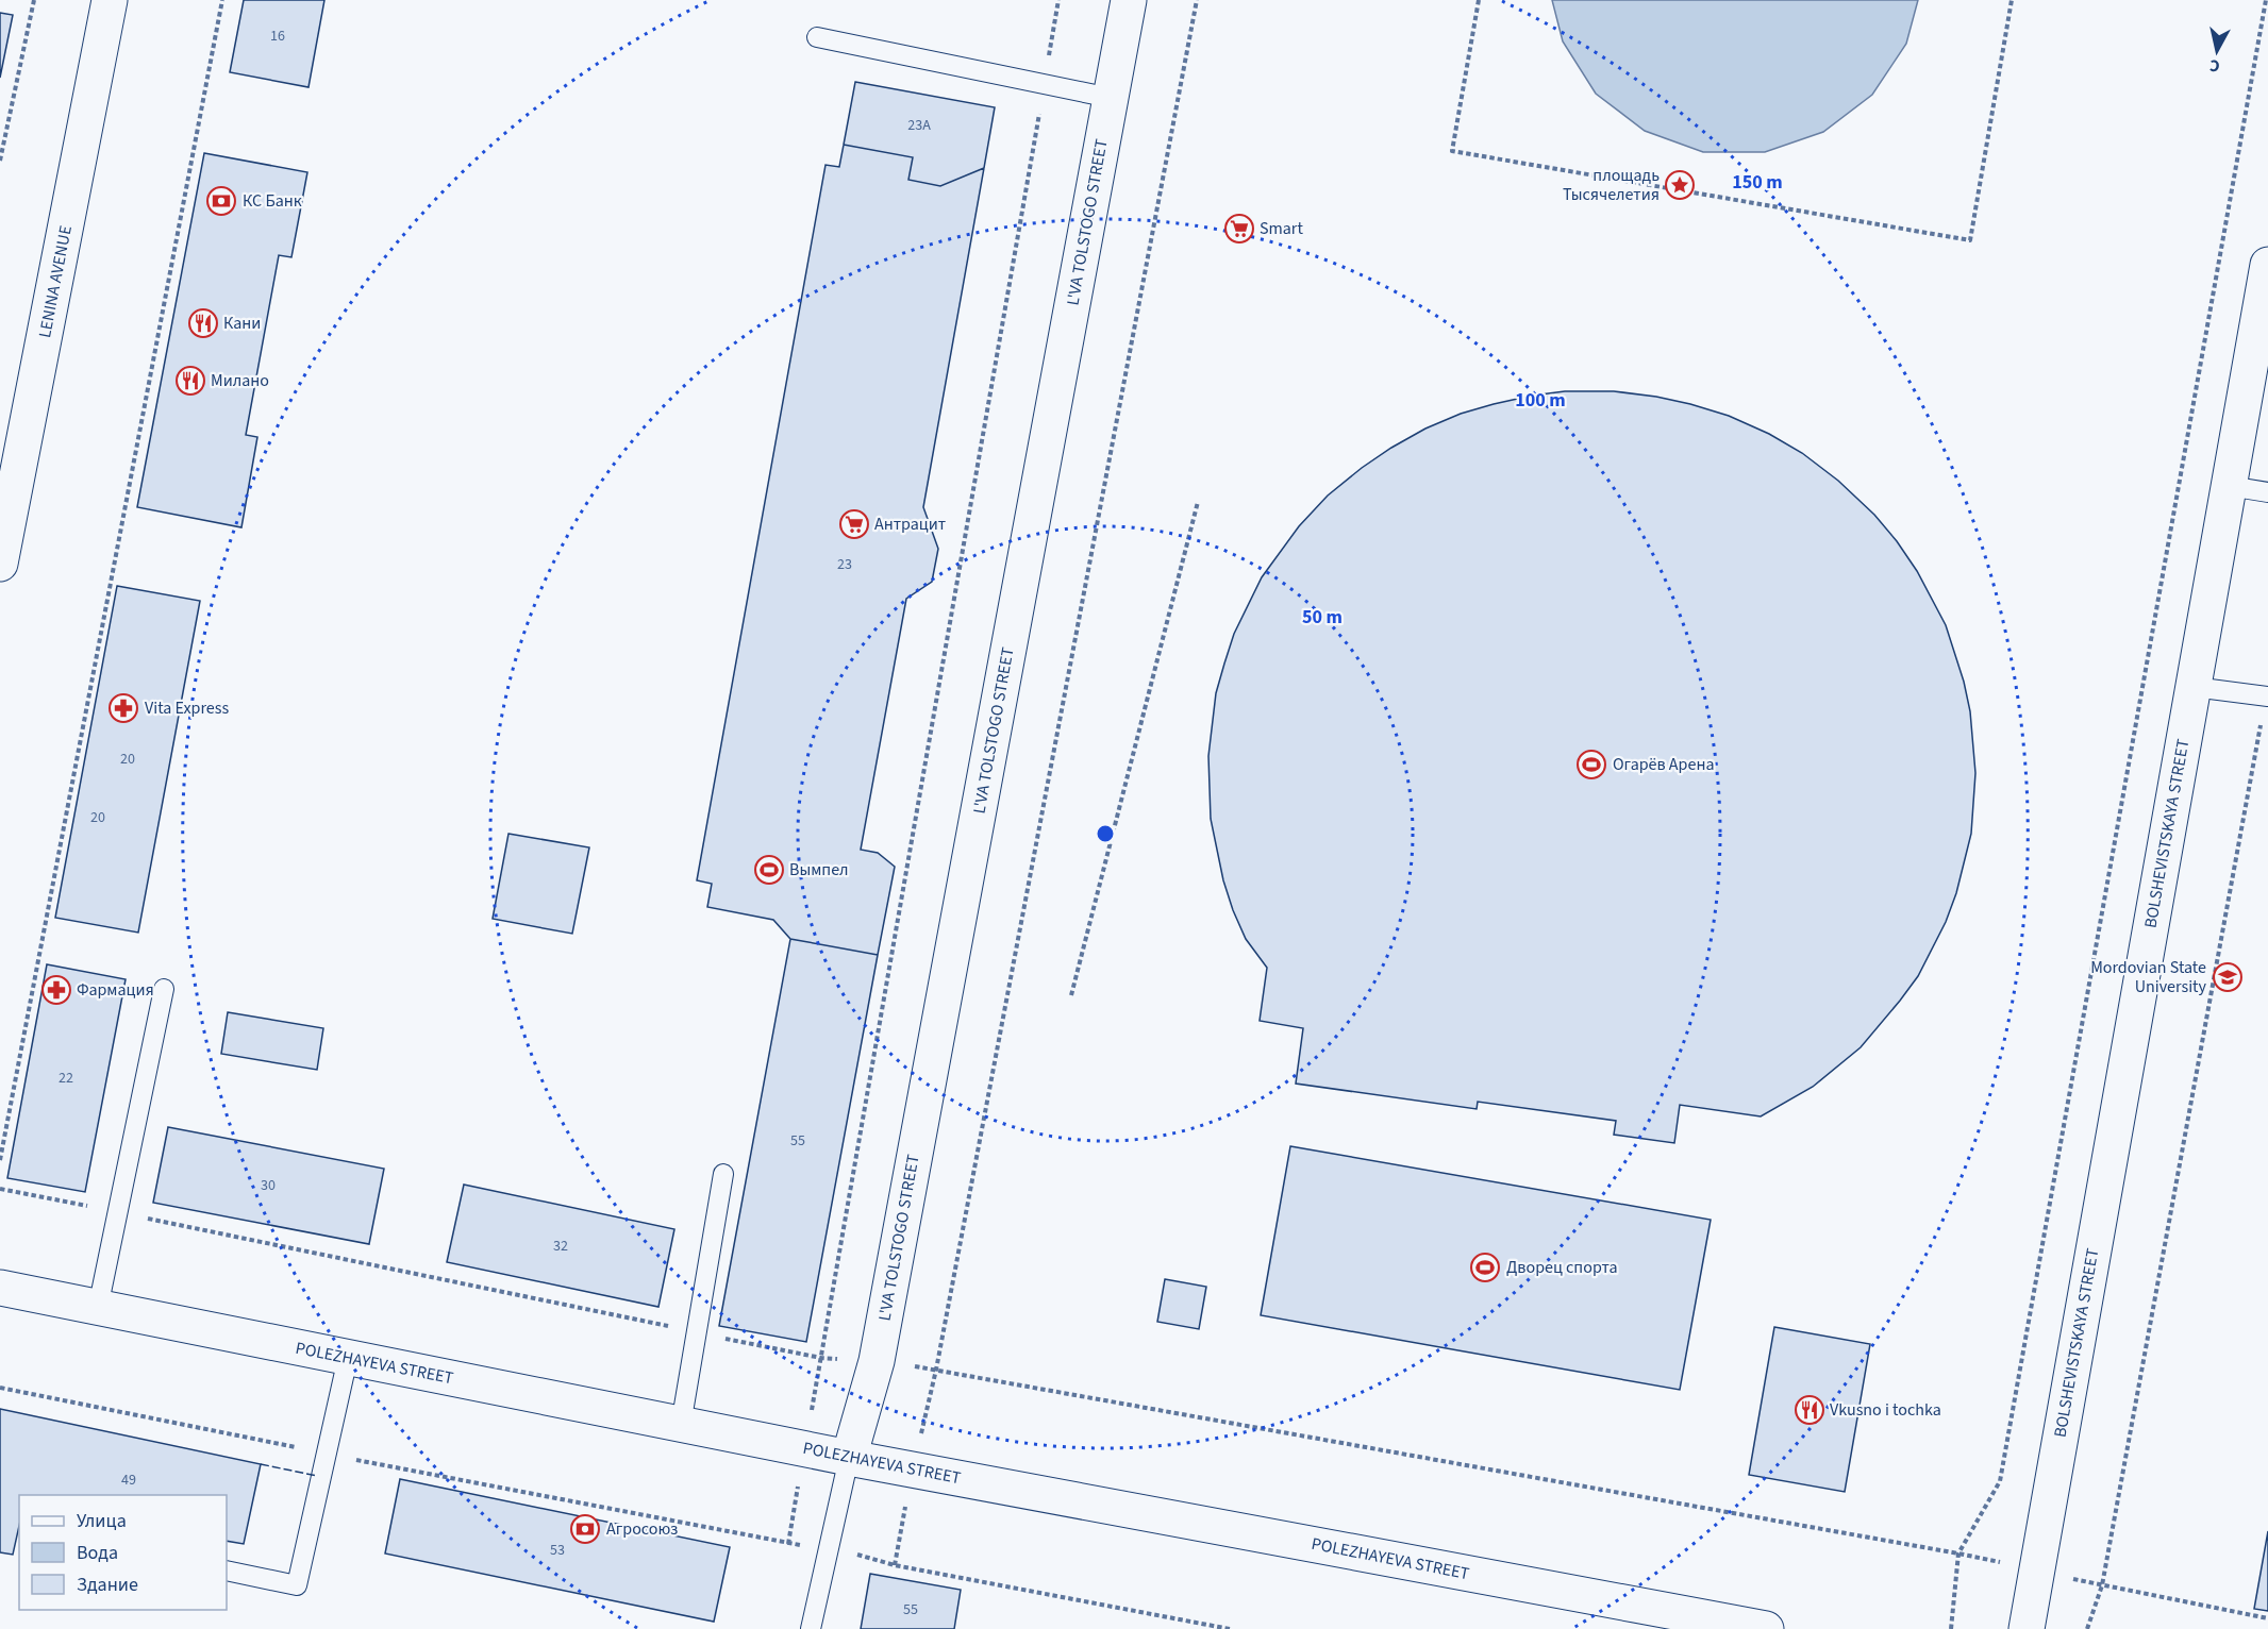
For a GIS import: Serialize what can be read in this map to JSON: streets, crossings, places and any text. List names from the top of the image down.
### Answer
{
  "streets": {
    "street": [
      "L'VA TOLSTOGO STREET",
      "LENINA AVENUE",
      "BOLSHEVISTSKAYA STREET",
      "POLEZHAYEVA STREET"
    ]
  },
  "crossings": [
    ["L'VA TOLSTOGO STREET", "POLEZHAYEVA STREET"]
  ],
  "places": {
    "place": ["площадь Тысячелетия"],
    "bank": ["КС Банк", "Агросоюз"],
    "supermarket": ["Smart", "Антрацит"],
    "restaurant": ["Кани", "Милано", "Vkusno i tochka"],
    "pharmacy": ["Vita Express", "Фармация"],
    "sports": ["Огарёв Арена", "Вымпел", "Дворец cпорта"],
    "school or university": ["Mordovian State University"]
  },
  "house_numbers": [
    "16",
    "23А",
    "23",
    "20",
    "20",
    "22",
    "55",
    "30",
    "32",
    "49",
    "53",
    "55"
  ],
  "legend": ["Улица", "Вода", "Здание"],
  "north": "bottom",
  "rings": ["150 m", "100 m", "50 m"]
}
